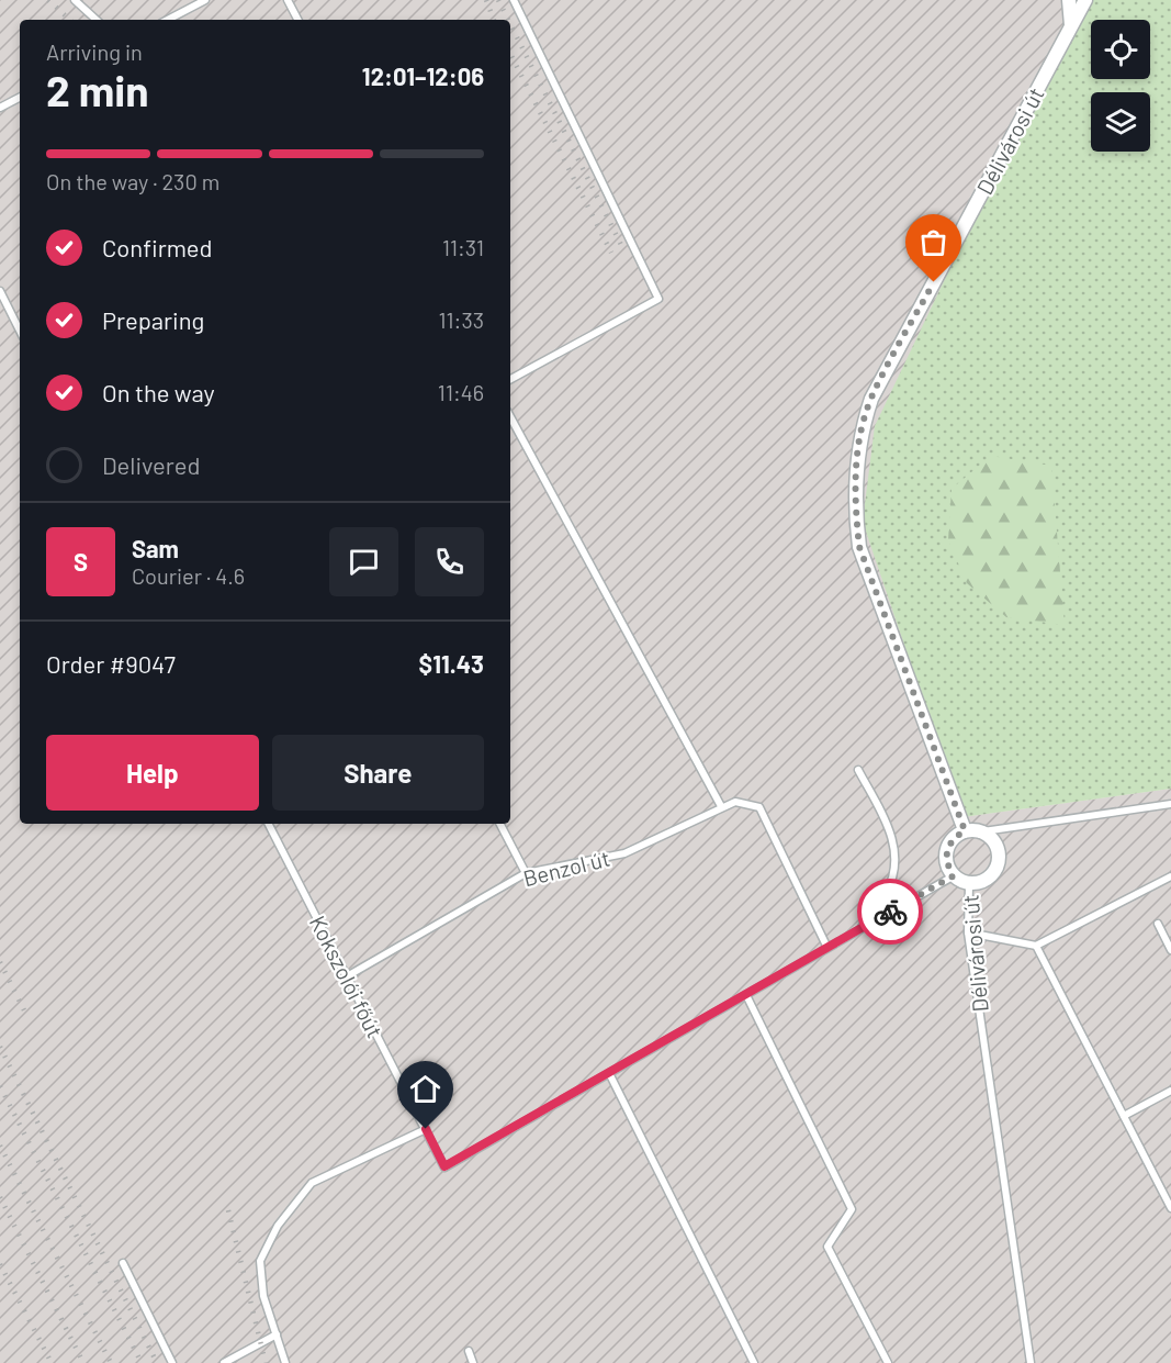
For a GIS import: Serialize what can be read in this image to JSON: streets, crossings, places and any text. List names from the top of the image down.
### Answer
{
  "streets": {
    "street": ["Délivárosi út"],
    "lane": ["Benzol út", "Kokszolói főút"]
  },
  "crossings": [
    ["Benzol út", "Kokszolói főút"]
  ],
  "page": {
    "heading": ["2 min", "Arriving in", "12:01–12:06"],
    "panel": [
      "Sam",
      "Courier · 4.6",
      "Order #9047",
      "$11.43"
    ],
    "bar": "On the way · 230 m",
    "list": [
      ["Confirmed", "11:31"],
      ["Preparing", "11:33"],
      ["On the way", "11:46"],
      "Delivered"
    ],
    "round": "S",
    "buttons": ["Help", "Share"]
  }
}
